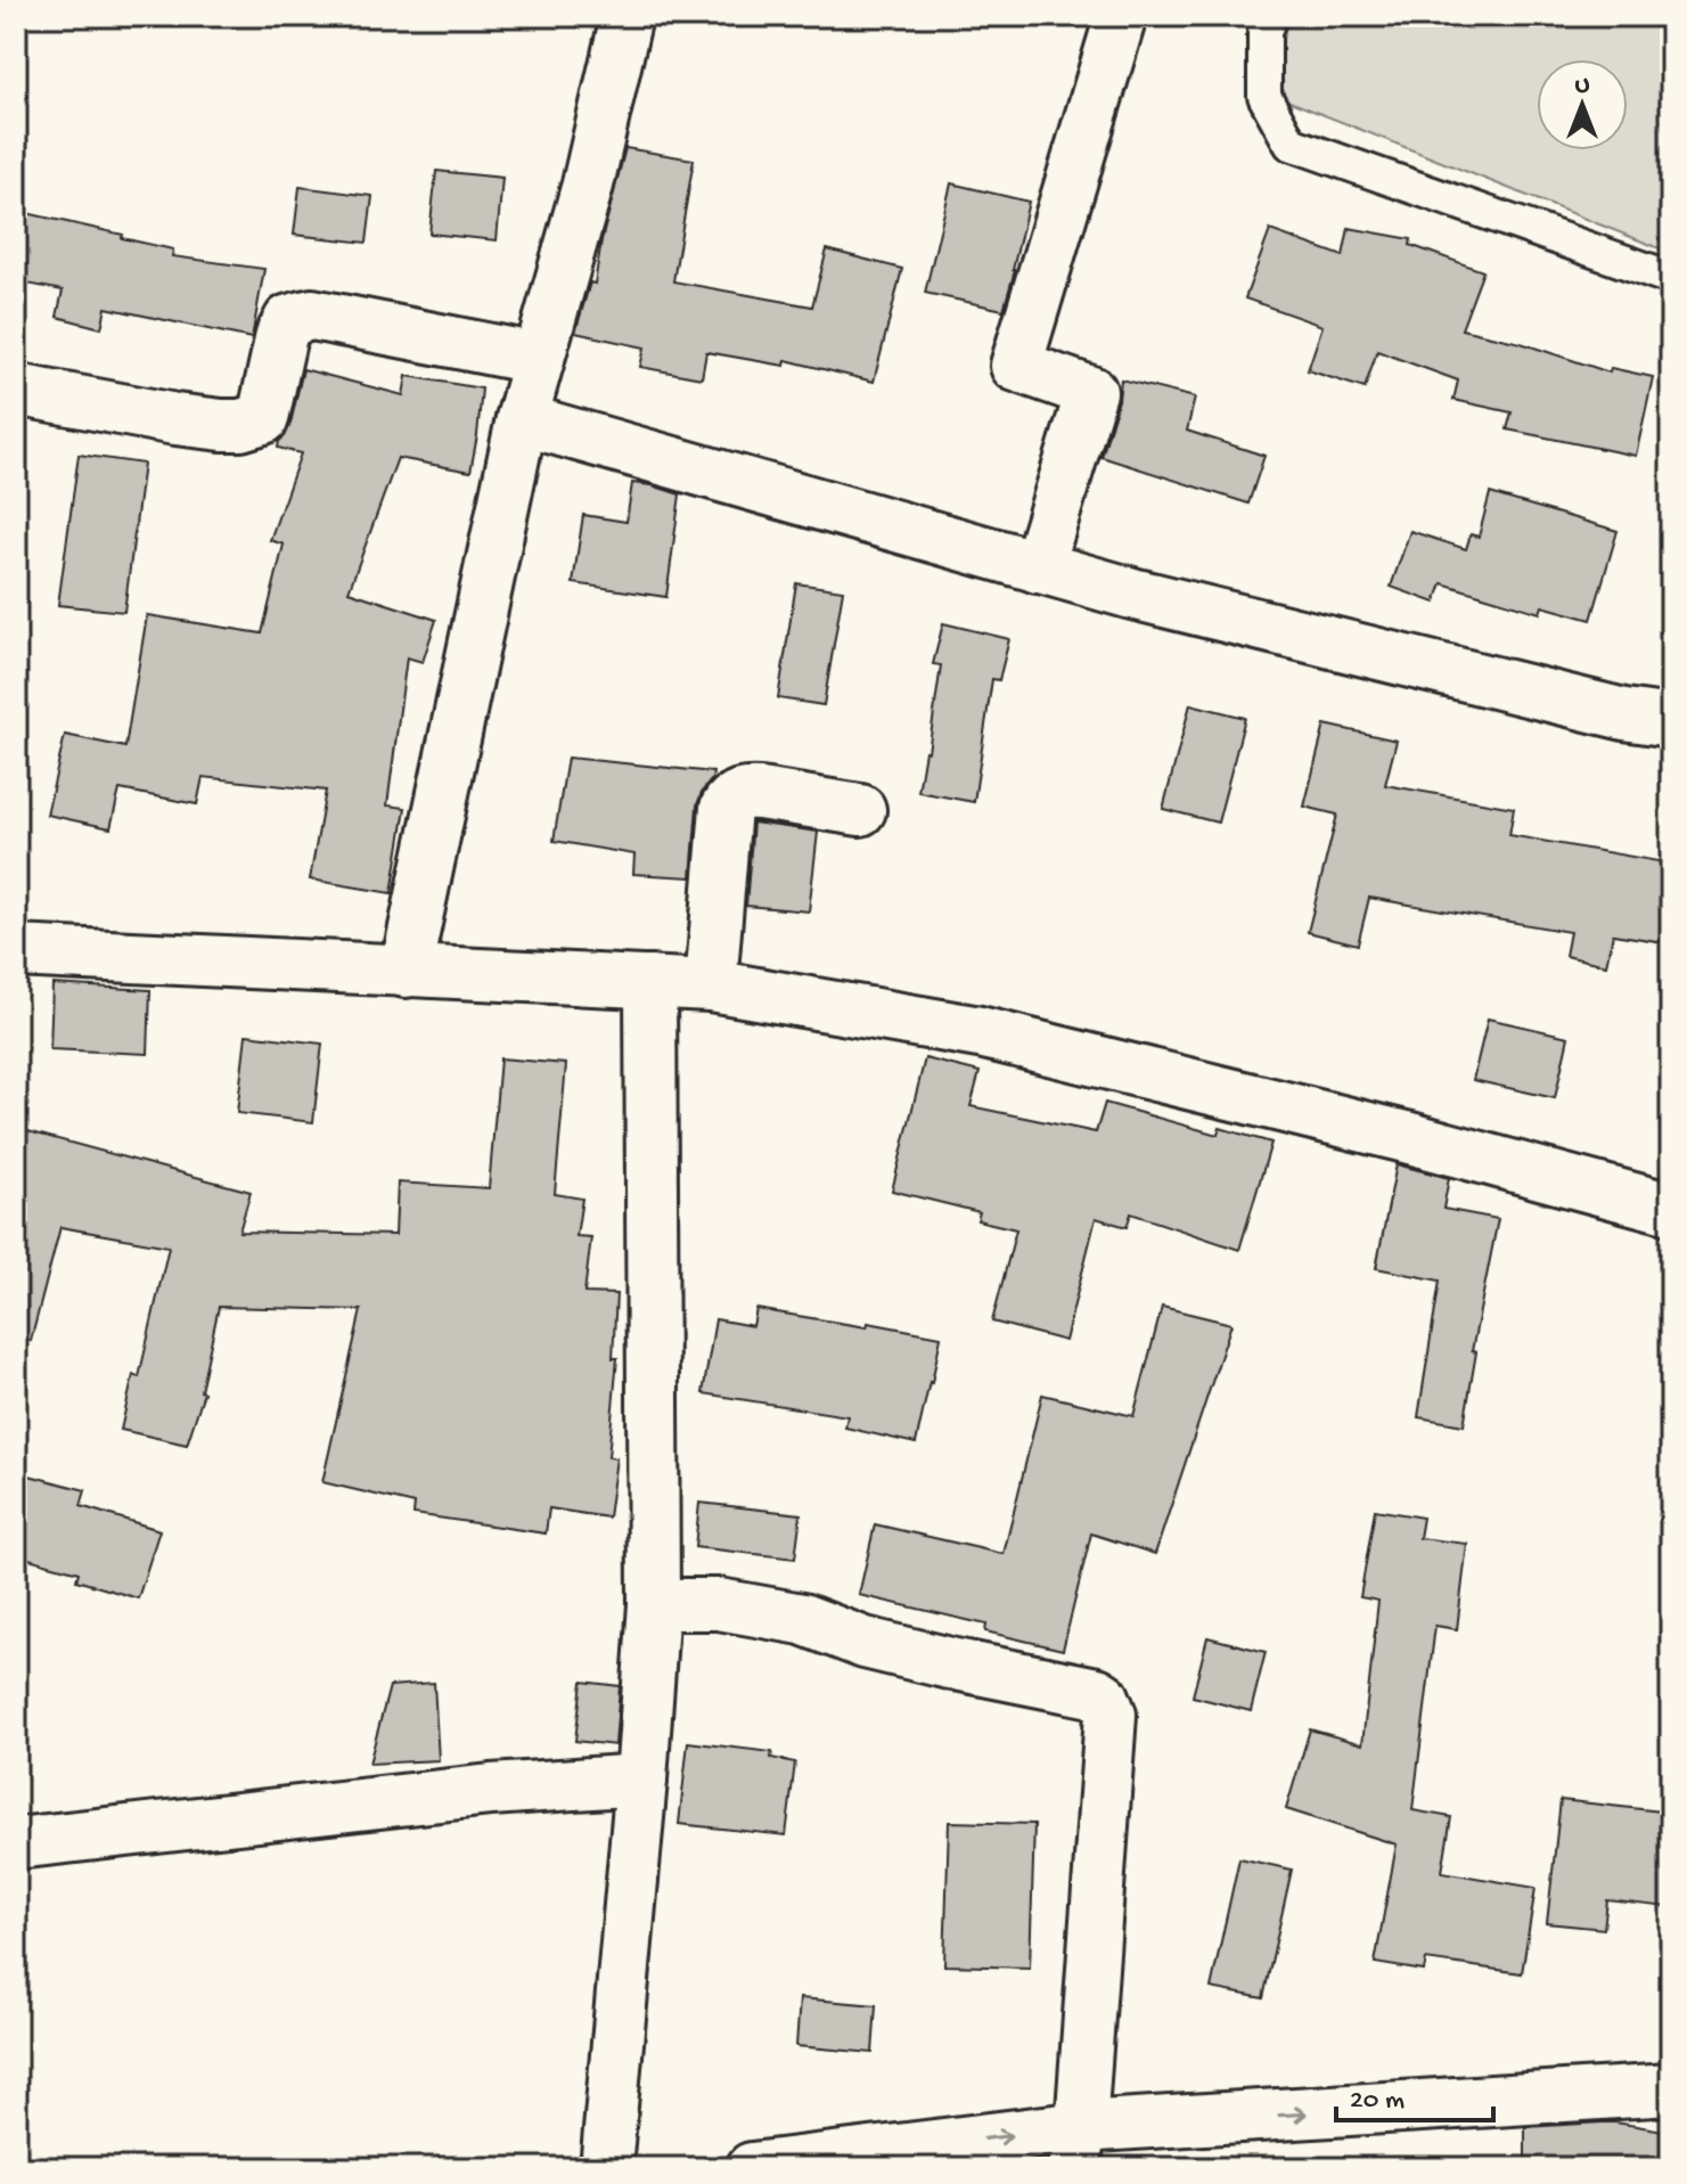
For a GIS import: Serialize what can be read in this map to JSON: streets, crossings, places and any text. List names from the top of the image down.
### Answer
{
  "scale_bar": "20 m",
  "north": "top"
}
